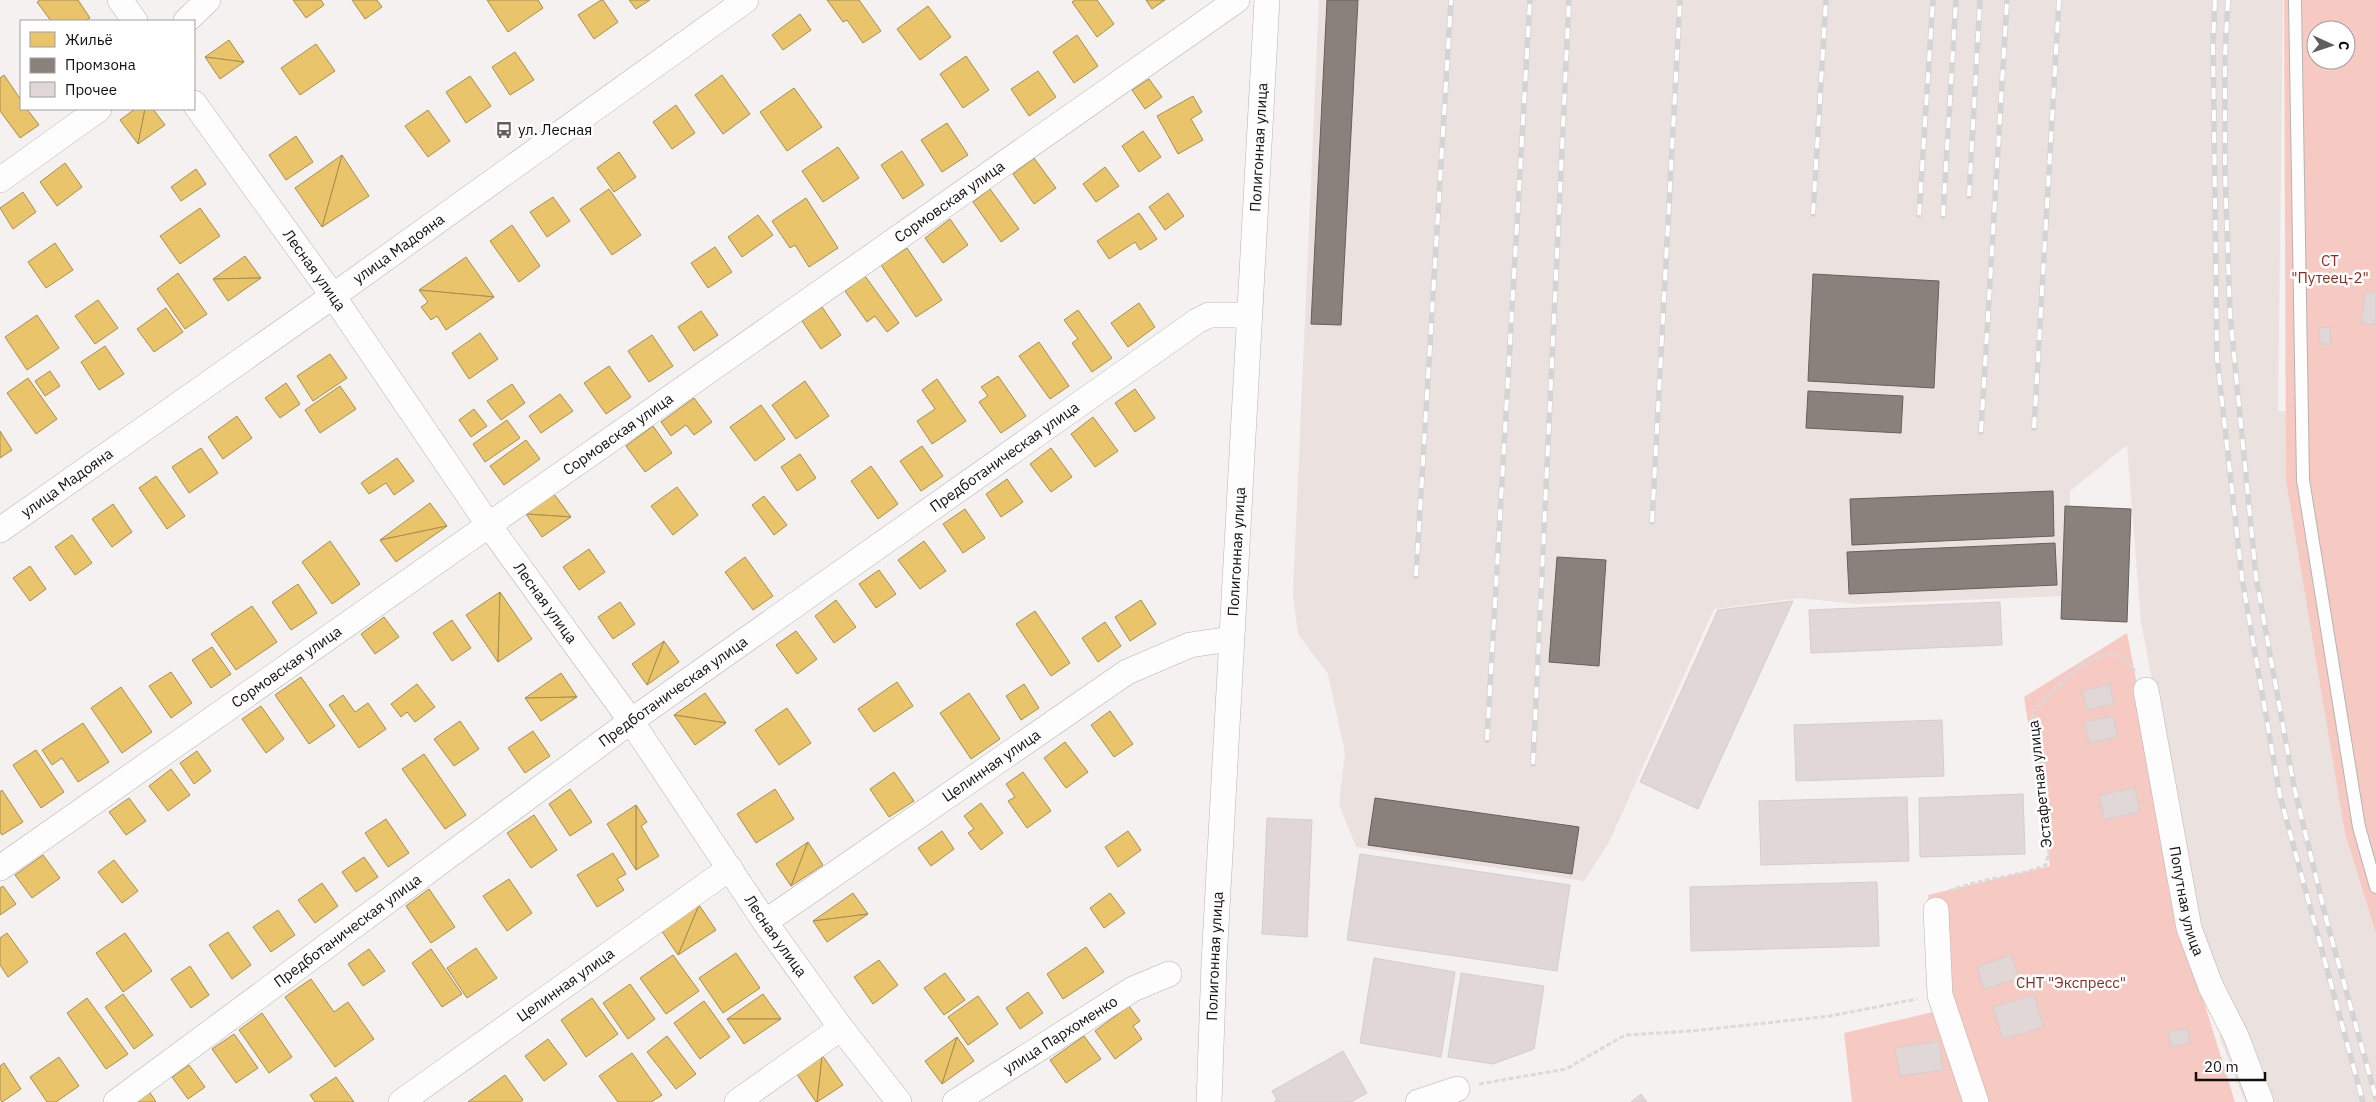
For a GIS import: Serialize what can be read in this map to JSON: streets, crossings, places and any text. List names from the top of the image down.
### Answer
{
  "streets": {
    "street": [
      "Полигонная улица",
      "Сормовская улица",
      "улица Мадояна",
      "Лесная улица",
      "Предботаническая улица",
      "Целинная улица",
      "Попутная улица",
      "улица Пархоменко"
    ],
    "path": ["Эстафетная улица"]
  },
  "crossings": [
    ["Полигонная улица", "Предботаническая улица"],
    ["Полигонная улица", "Целинная улица"],
    ["Сормовская улица", "Лесная улица"],
    ["улица Мадояна", "Лесная улица"],
    ["Лесная улица", "Предботаническая улица"],
    ["Лесная улица", "Целинная улица"],
    ["Эстафетная улица", "Попутная улица"]
  ],
  "parks": ["СТ \"Путеец-2\"", "СНТ \"Экспресс\""],
  "places": {
    "bus stop": ["ул. Лесная"]
  },
  "legend": ["Жильё", "Промзона", "Прочее"],
  "scale_bar": "20 m",
  "north": "right"
}
